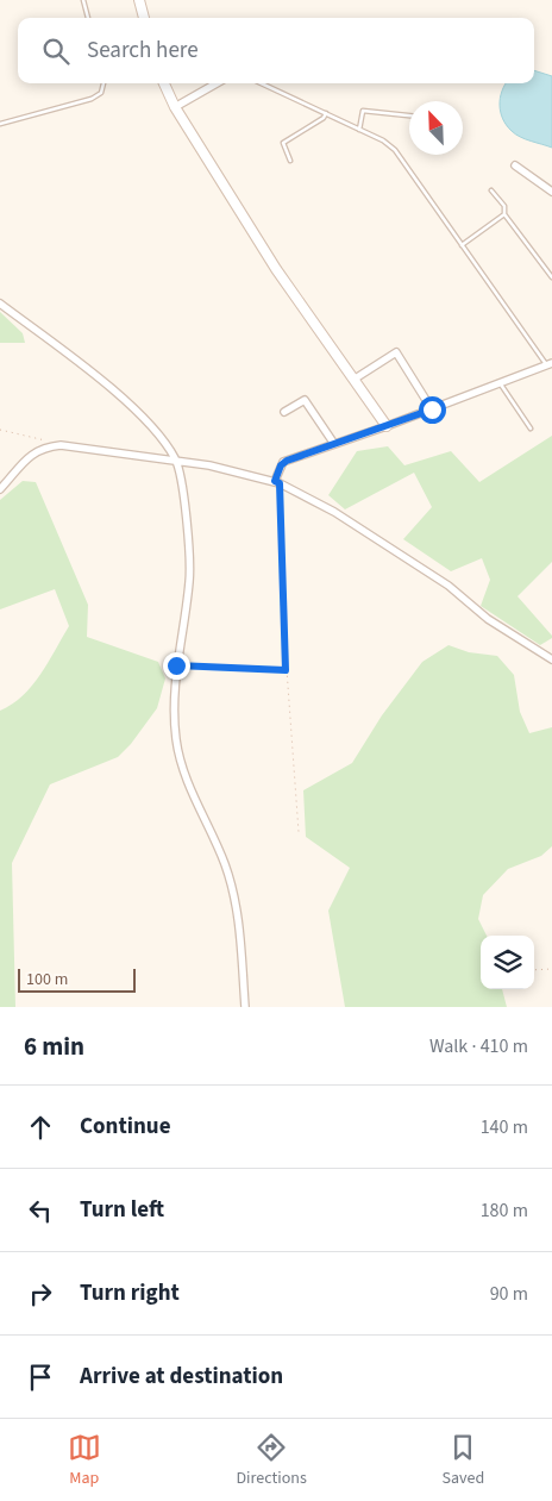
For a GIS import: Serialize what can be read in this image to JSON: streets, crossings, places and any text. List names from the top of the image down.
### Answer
{
  "scale_bar": "100 m",
  "north": "top left",
  "page": {
    "search": "Search here",
    "scale": "100 m",
    "heading": ["6 min", "Walk · 410 m"],
    "list": [
      ["Continue", "140 m"],
      ["Turn left", "180 m"],
      ["Turn right", "90 m"],
      "Arrive at destination"
    ],
    "nav": ["Map", "Directions", "Saved"]
  }
}
